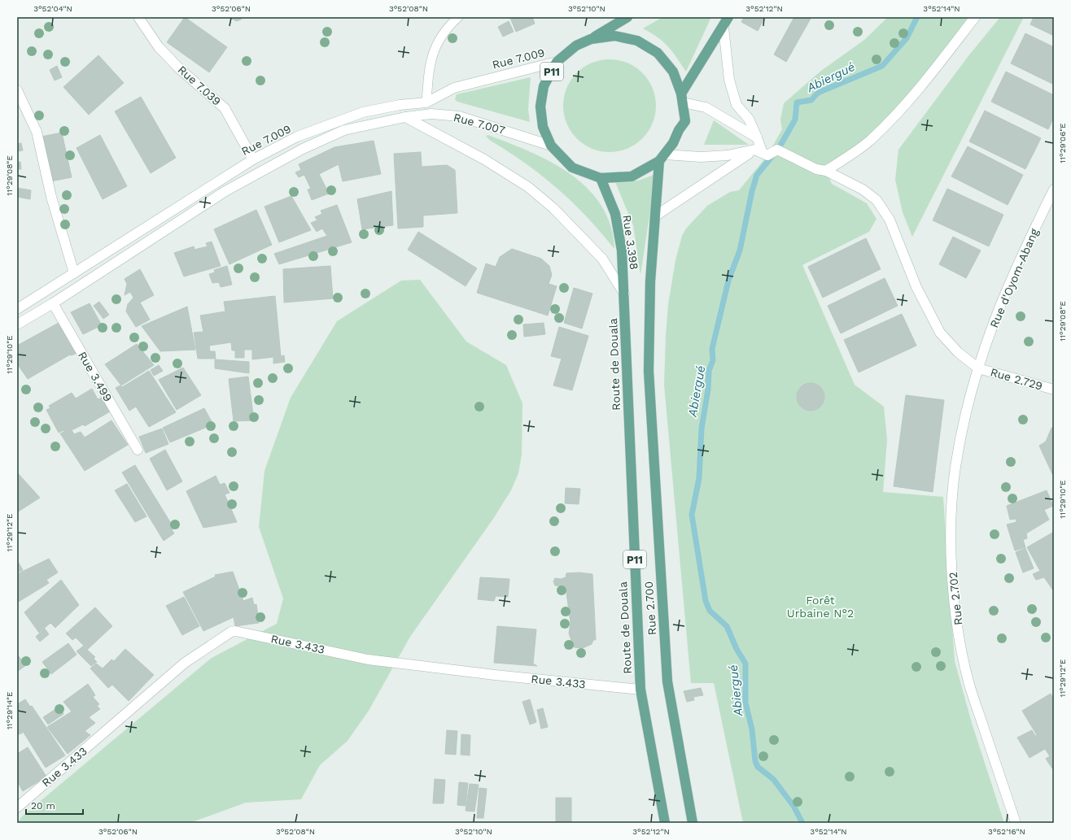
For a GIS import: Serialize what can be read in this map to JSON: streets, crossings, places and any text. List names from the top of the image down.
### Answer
{
  "streets": {
    "main road": [
      "Rue 7.009",
      "P11",
      "Rue 7.039",
      "Rue 7.007",
      "Rue 3.398",
      "Rue d'Oyom-Abang",
      "Route de Douala",
      "Rue 3.499",
      "Rue 2.729",
      "Rue 2.702",
      "Rue 2.700",
      "Rue 3.433"
    ]
  },
  "crossings": [
    ["Rue 7.009", "P11"],
    ["Rue 7.009", "Rue 7.039"],
    ["P11", "Rue 7.007"],
    ["P11", "Rue 3.398"],
    ["P11", "Rue 2.700"],
    ["Rue 3.398", "Route de Douala"],
    ["Rue d'Oyom-Abang", "Rue 2.729"],
    ["Rue d'Oyom-Abang", "Rue 2.702"],
    ["Route de Douala", "Rue 3.433"],
    ["Rue 2.729", "Rue 2.702"]
  ],
  "water": ["Abiergué"],
  "parks": ["Forêt Urbaine N°2"],
  "scale_bar": "20 m",
  "coordinates": [
    "3°52'04\"N",
    "3°52'06\"N",
    "3°52'08\"N",
    "3°52'10\"N",
    "3°52'12\"N",
    "3°52'14\"N",
    "11°29'06\"E",
    "11°29'08\"E",
    "11°29'10\"E",
    "11°29'12\"E",
    "11°29'14\"E",
    "3°52'16\"N"
  ]
}
